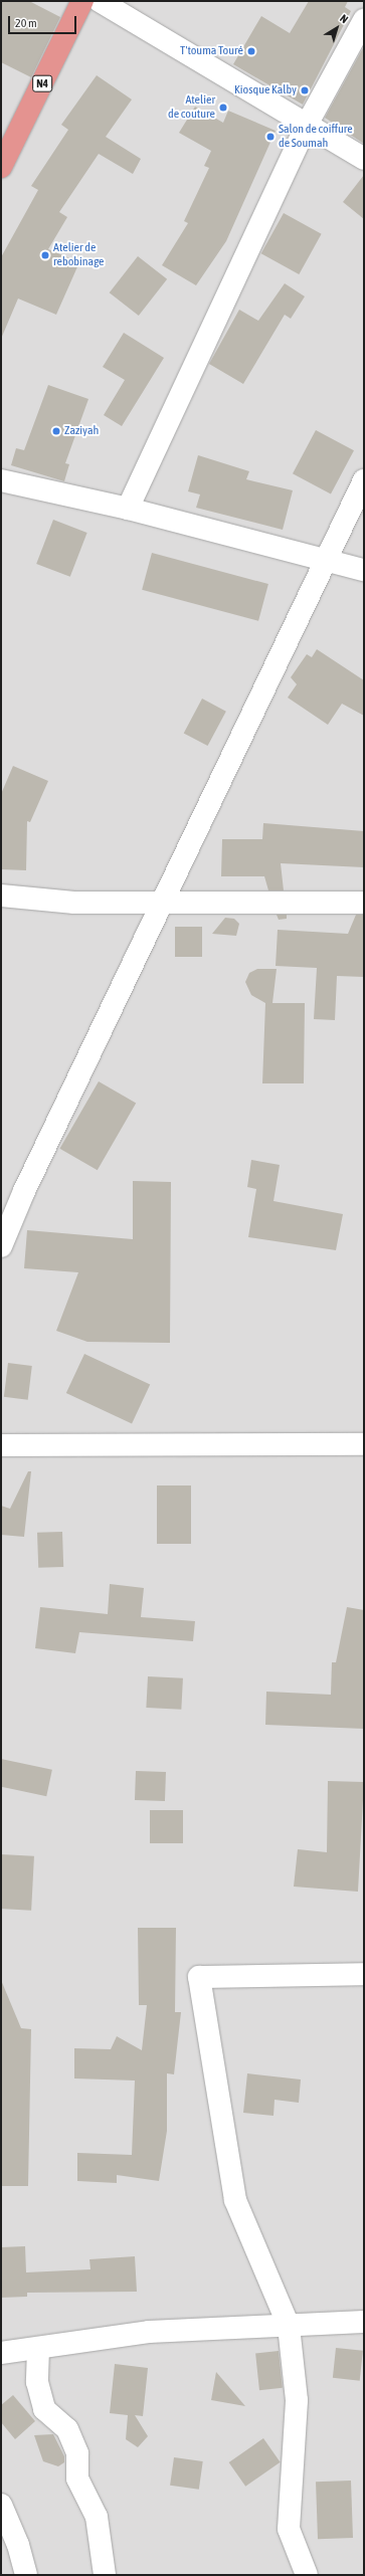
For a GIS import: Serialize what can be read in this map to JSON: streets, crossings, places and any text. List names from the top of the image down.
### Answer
{
  "streets": {
    "highway": ["N4"]
  },
  "places": [
    "T'touma Touré",
    "Kiosque Kalby",
    "Atelier de couture",
    "Salon de coiffure de Soumah",
    "Atelier de rebobinage",
    "Zaziyah"
  ],
  "scale_bar": "20 m",
  "north": "top right"
}
